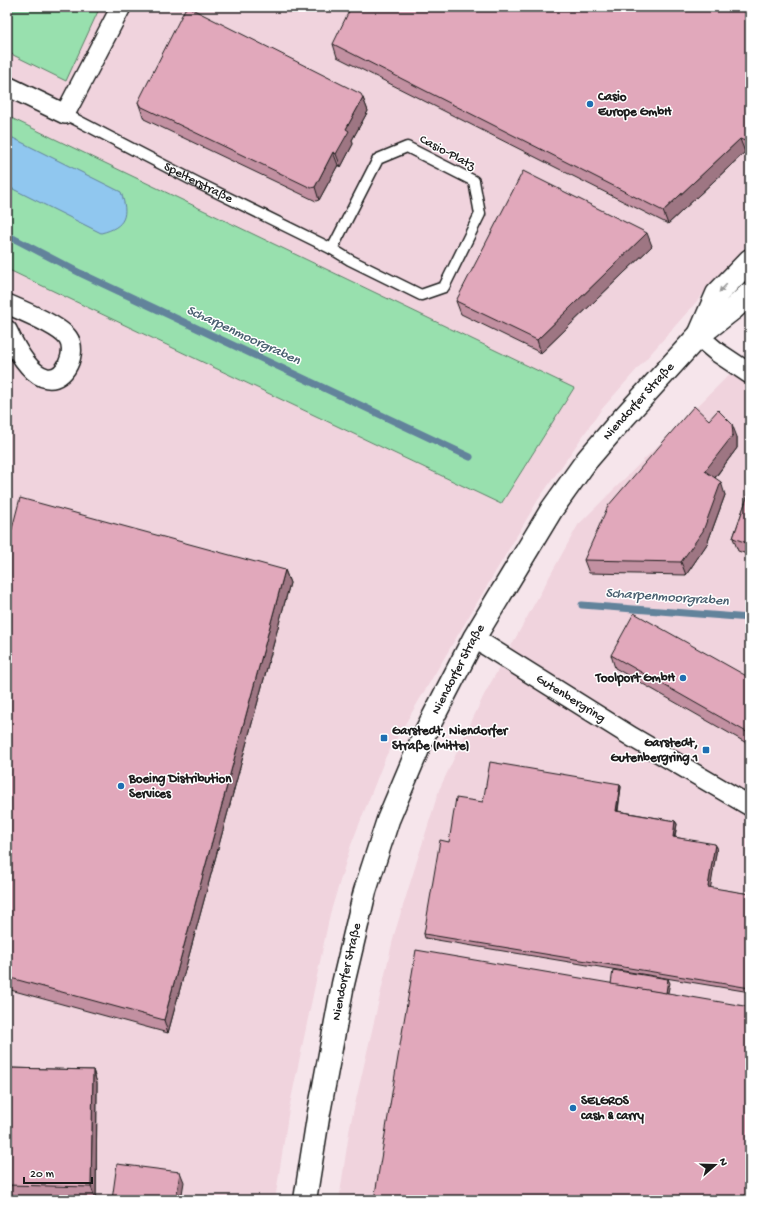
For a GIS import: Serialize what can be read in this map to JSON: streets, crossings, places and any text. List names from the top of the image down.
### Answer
{
  "streets": {
    "main road": ["Niendorfer Straße"],
    "street": ["Spelterstraße", "Gutenbergring"],
    "lane": ["Casio-Platz"]
  },
  "crossings": [
    ["Casio-Platz", "Spelterstraße"],
    ["Niendorfer Straße", "Gutenbergring"]
  ],
  "water": ["Scharpenmoorgraben"],
  "places": {
    "other": [
      "Casio Europe GmbH",
      "Toolport GmbH",
      "Boeing Distribution Services",
      "SELGROS cash & carry"
    ],
    "transit": ["Garstedt, Niendorfer Straße (Mitte)", "Garstedt, Gutenbergring 1"]
  },
  "scale_bar": "20 m",
  "north": "right"
}
